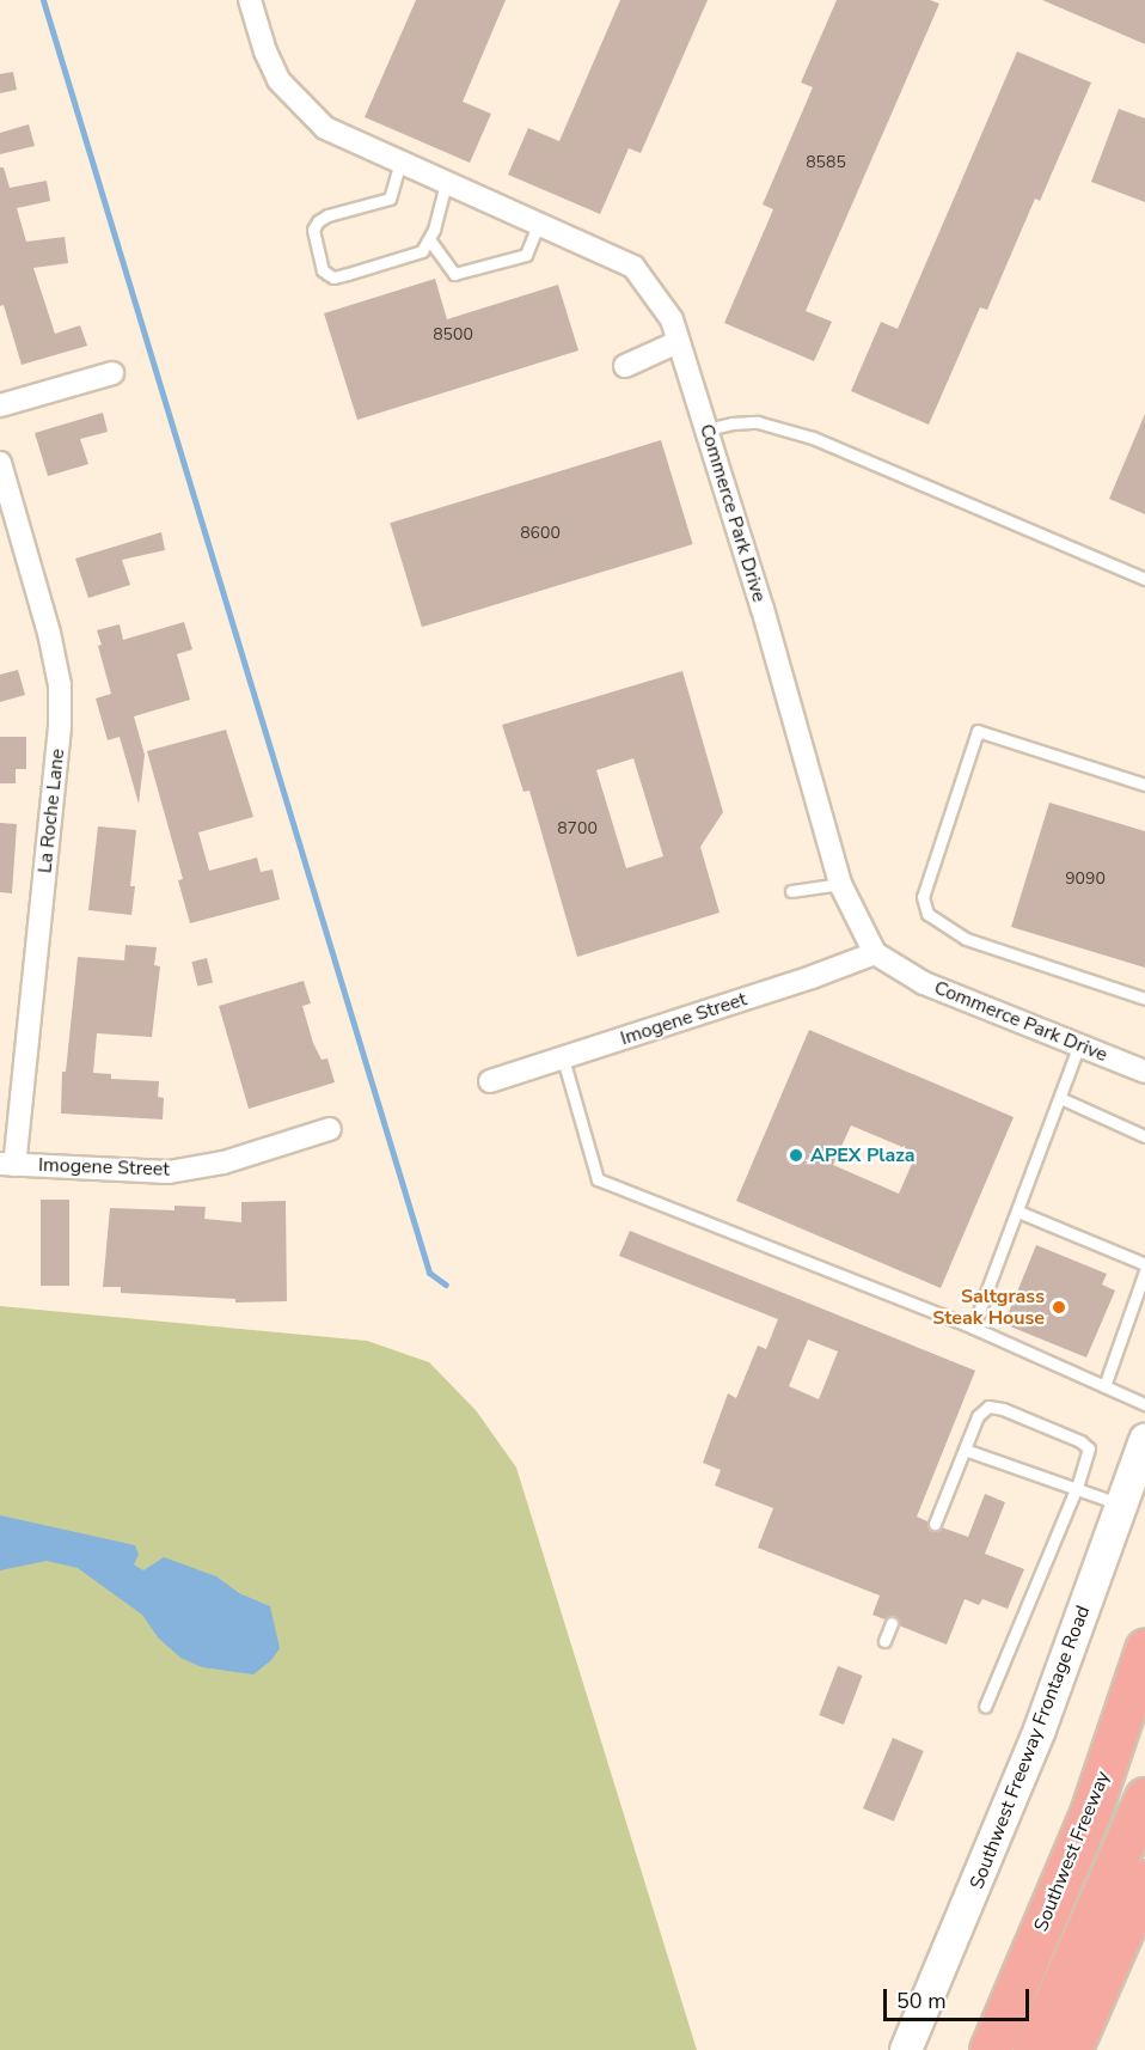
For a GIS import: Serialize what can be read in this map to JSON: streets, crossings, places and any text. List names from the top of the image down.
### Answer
{
  "streets": {
    "highway": ["Southwest Freeway"],
    "main road": ["Southwest Freeway Frontage Road"],
    "street": ["Commerce Park Drive", "La Roche Lane", "Imogene Street"]
  },
  "crossings": [
    ["Commerce Park Drive", "Imogene Street"],
    ["La Roche Lane", "Imogene Street"]
  ],
  "places": ["APEX Plaza", "Saltgrass Steak House"],
  "house_numbers": [
    "8585",
    "8500",
    "8600",
    "8700",
    "9090"
  ],
  "scale_bar": "50 m"
}
